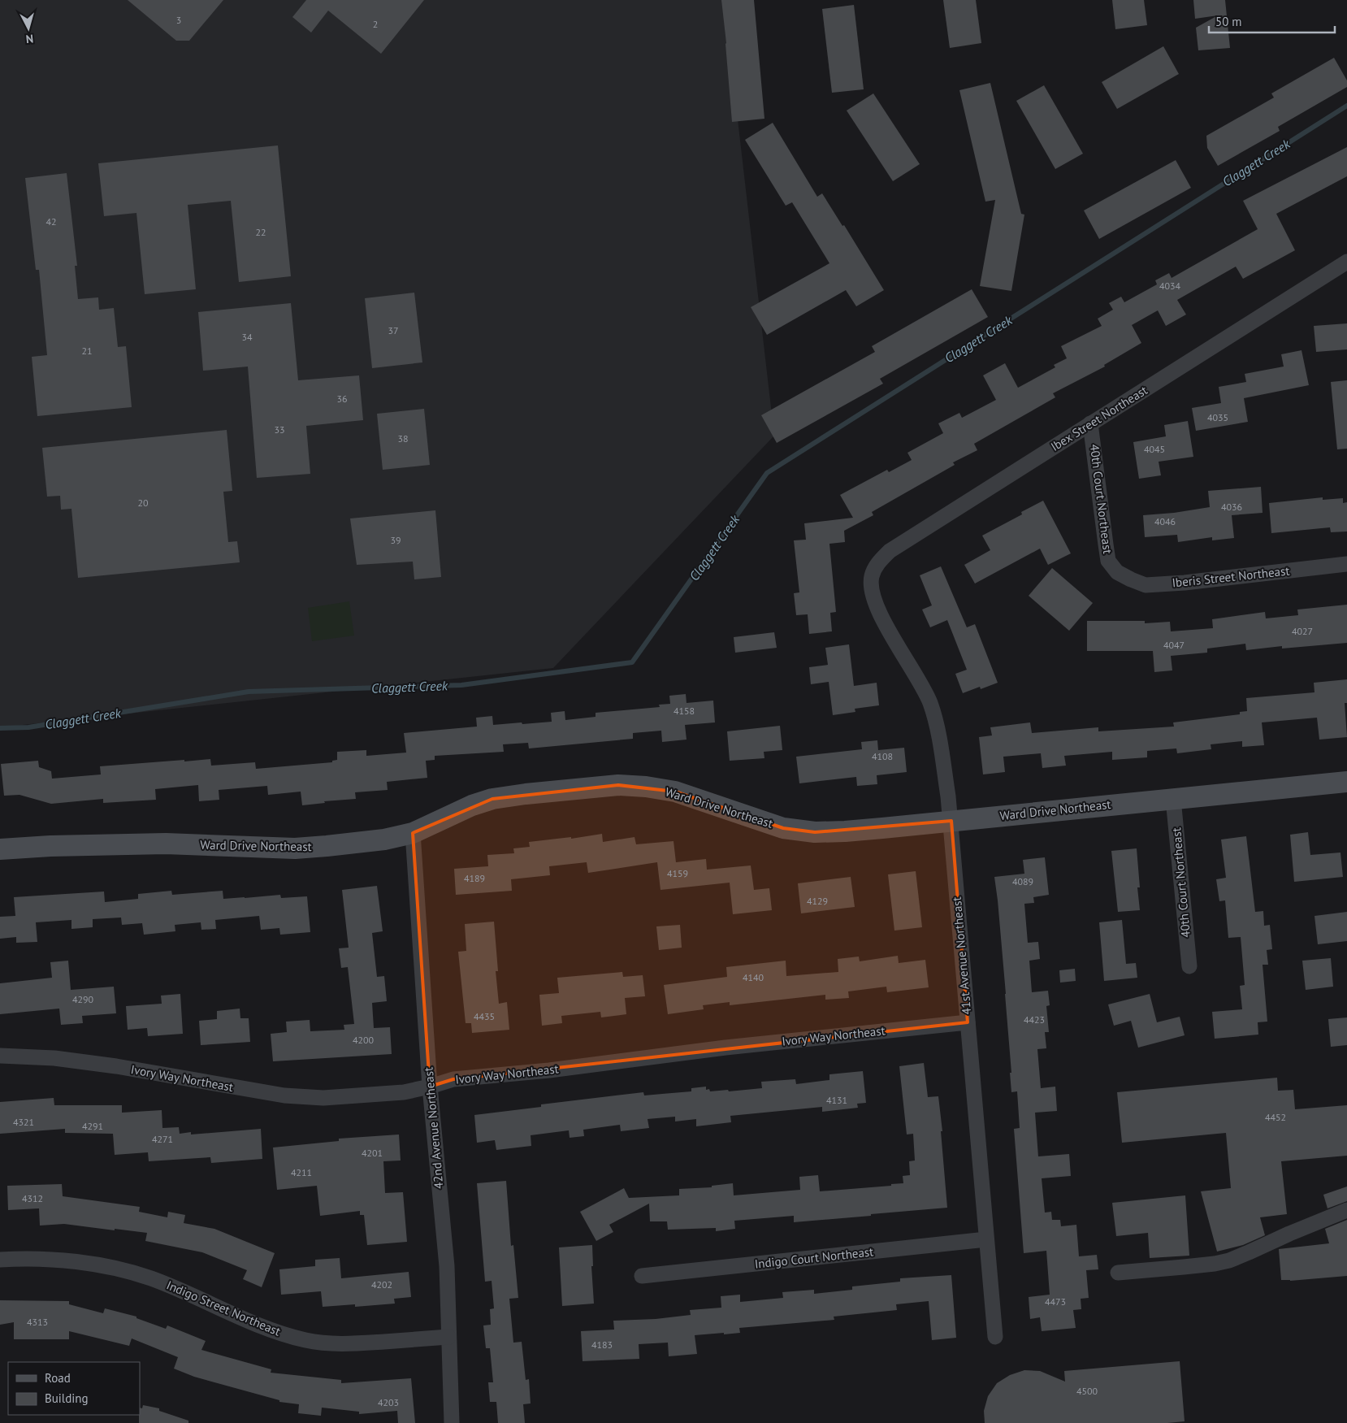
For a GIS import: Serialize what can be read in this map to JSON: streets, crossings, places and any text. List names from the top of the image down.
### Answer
{
  "streets": {
    "street": [
      "Ibex Street Northeast",
      "40th Court Northeast",
      "Iberis Street Northeast",
      "Ward Drive Northeast",
      "41st Avenue Northeast",
      "Ivory Way Northeast",
      "42nd Avenue Northeast",
      "Indigo Court Northeast",
      "Indigo Street Northeast"
    ]
  },
  "crossings": [
    ["Ibex Street Northeast", "40th Court Northeast"],
    ["Ibex Street Northeast", "41st Avenue Northeast"],
    ["40th Court Northeast", "Iberis Street Northeast"],
    ["40th Court Northeast", "Ward Drive Northeast"],
    ["Ward Drive Northeast", "41st Avenue Northeast"],
    ["Ward Drive Northeast", "42nd Avenue Northeast"],
    ["41st Avenue Northeast", "Ivory Way Northeast"],
    ["41st Avenue Northeast", "Indigo Court Northeast"],
    ["Ivory Way Northeast", "42nd Avenue Northeast"],
    ["42nd Avenue Northeast", "Indigo Street Northeast"]
  ],
  "water": ["Claggett Creek"],
  "house_numbers": [
    "3",
    "2",
    "42",
    "22",
    "4034",
    "37",
    "34",
    "21",
    "36",
    "4035",
    "33",
    "38",
    "4045",
    "20",
    "4036",
    "4046",
    "39",
    "4027",
    "4047",
    "4158",
    "4108",
    "4159",
    "4189",
    "4089",
    "4129",
    "4140",
    "4290",
    "4435",
    "4423",
    "4200",
    "4131",
    "4452",
    "4321",
    "4291",
    "4271",
    "4201",
    "4211",
    "4312",
    "4202",
    "4473",
    "4313",
    "4183",
    "4500",
    "4203"
  ],
  "legend": ["Road", "Building"],
  "scale_bar": "50 m",
  "north": "bottom"
}
